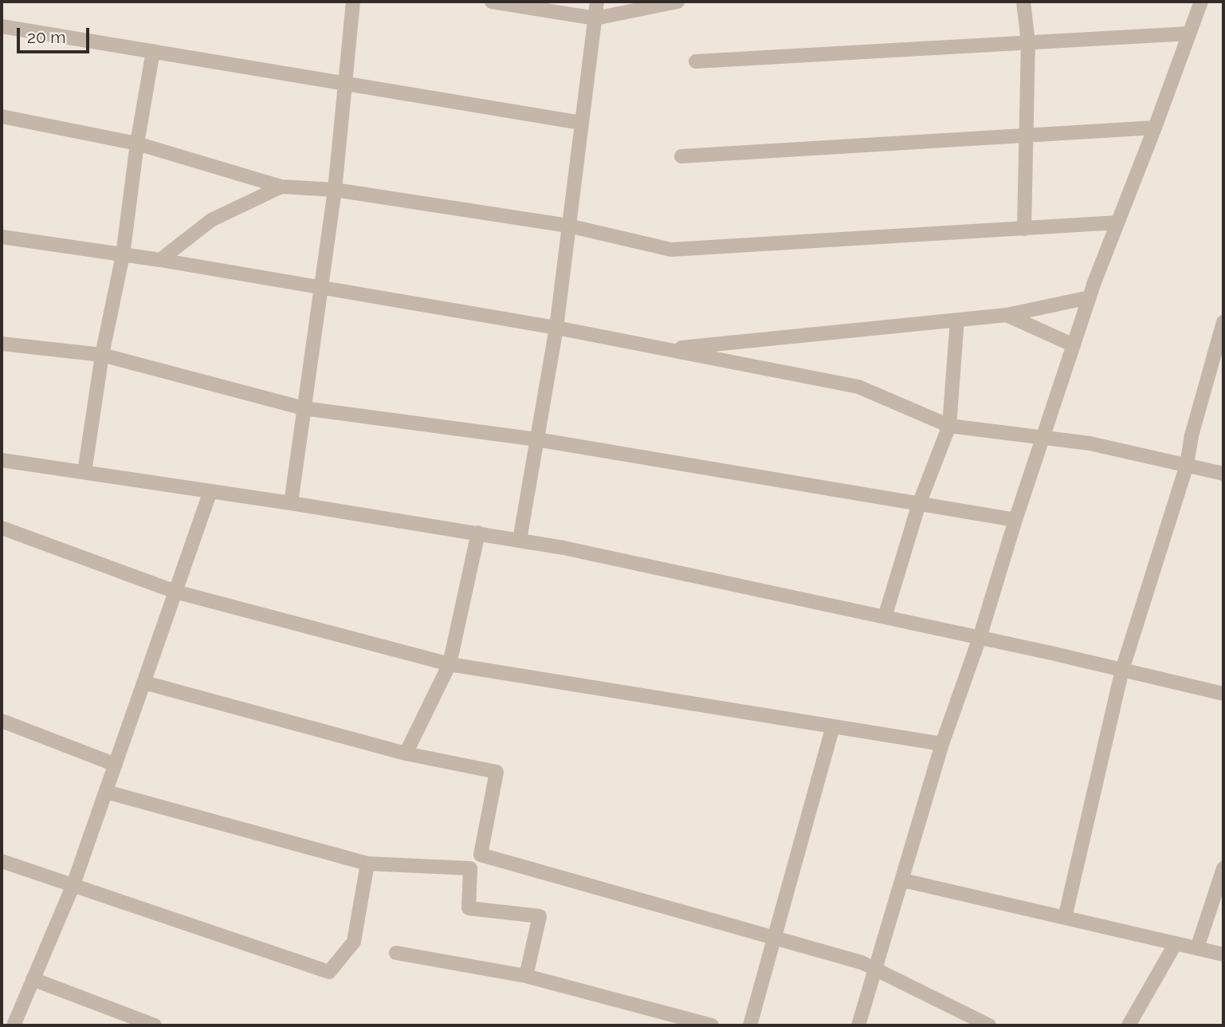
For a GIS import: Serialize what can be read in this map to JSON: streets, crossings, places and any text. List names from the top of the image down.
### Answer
{
  "scale_bar": "20 m"
}
